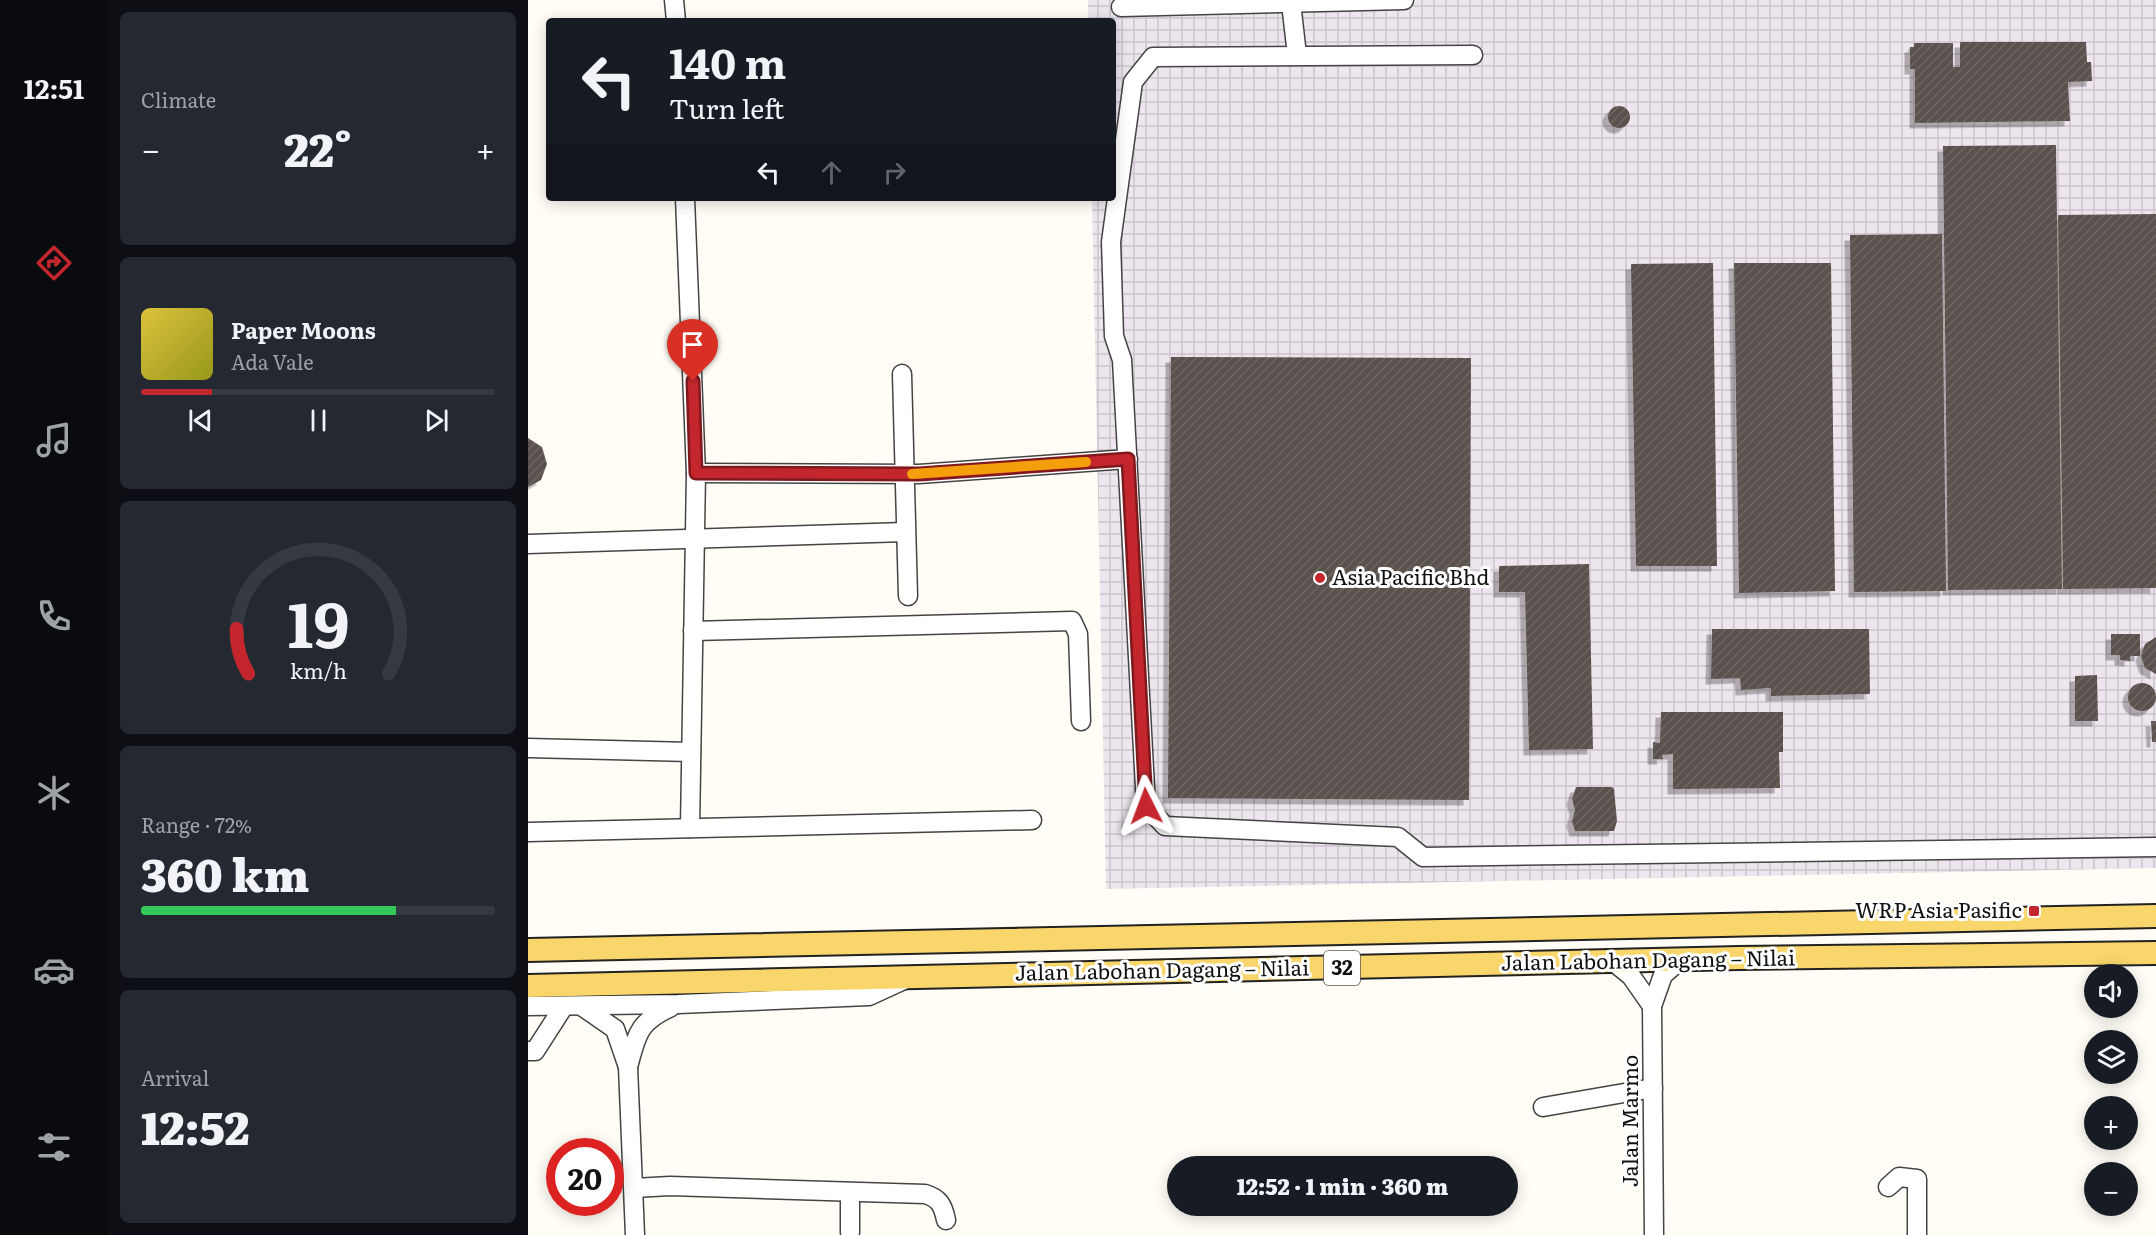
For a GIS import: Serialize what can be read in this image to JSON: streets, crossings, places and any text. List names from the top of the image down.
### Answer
{
  "streets": {
    "main road": ["Jalan Labohan Dagang ‒ Nilai", "32"],
    "street": ["Jalan Marmo"]
  },
  "places": {
    "other": ["Asia Pacific Bhd"],
    "transit": ["WRP Asia Pasific"]
  },
  "page": {
    "tabs": "12:51",
    "tile": [
      "Climate",
      ["Range · 72%", "360 km"],
      ["Arrival", "12:52"]
    ],
    "turn": ["140 m", "Turn left"],
    "heat": ["−", "22°", "+"],
    "song": ["Paper Moons", "Ada Vale"],
    "map_buttons": ["+", "−"],
    "limit": "20",
    "trip": "12:52 · 1 min · 360 m",
    "gauge": ["19", "km/h"]
  }
}
